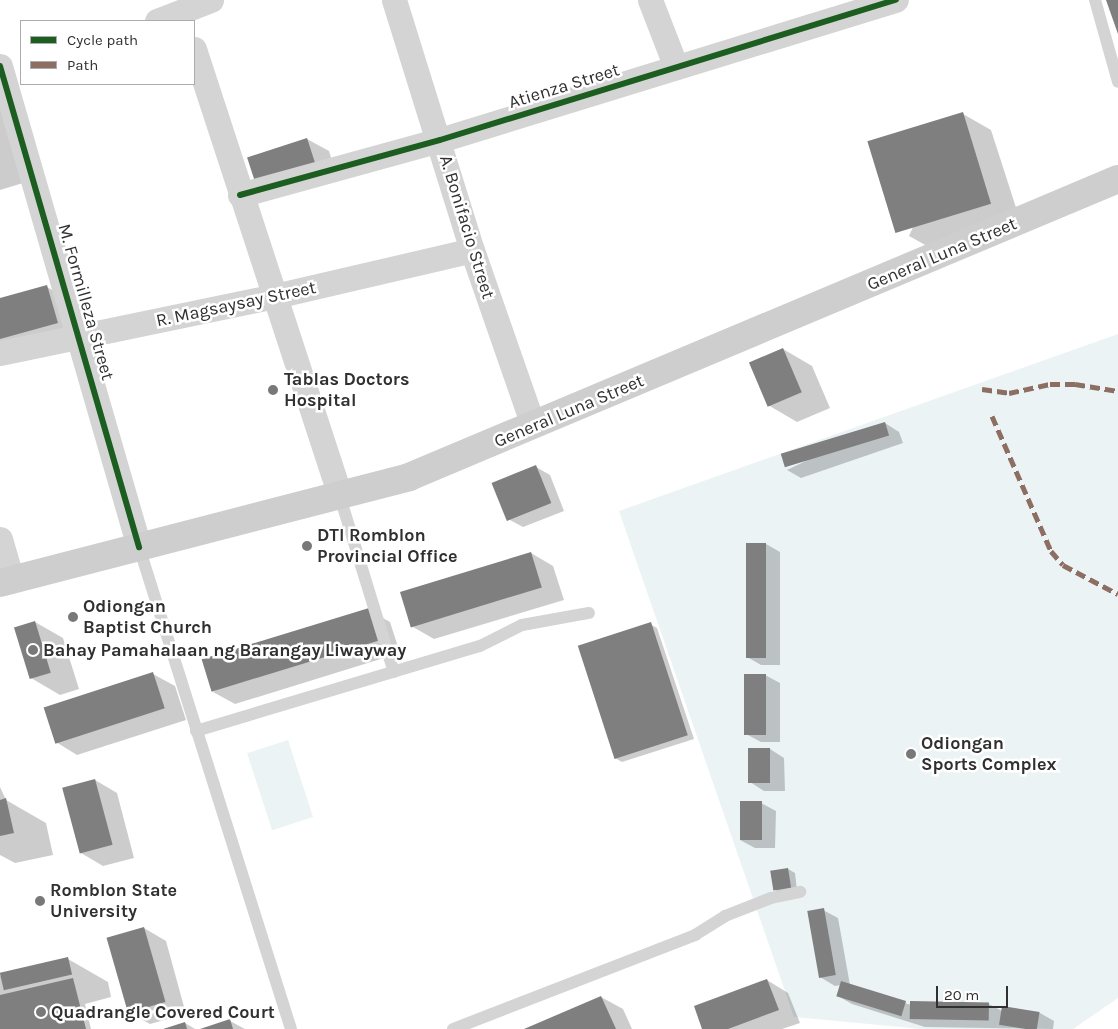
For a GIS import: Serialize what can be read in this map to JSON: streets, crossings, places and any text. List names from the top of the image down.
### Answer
{
  "streets": {
    "main road": ["General Luna Street"],
    "street": [
      "Atienza Street",
      "A. Bonifacio Street",
      "M. Formilleza Street",
      "R. Magsaysay Street"
    ]
  },
  "crossings": [
    ["Atienza Street", "A. Bonifacio Street"],
    ["A. Bonifacio Street", "General Luna Street"],
    ["A. Bonifacio Street", "R. Magsaysay Street"],
    ["General Luna Street", "M. Formilleza Street"],
    ["M. Formilleza Street", "R. Magsaysay Street"]
  ],
  "places": [
    "Tablas Doctors Hospital",
    "DTI Romblon Provincial Office",
    "Odiongan Baptist Church",
    "Bahay Pamahalaan ng Barangay Liwayway",
    "Odiongan Sports Complex",
    "Romblon State University",
    "Quadrangle Covered Court"
  ],
  "legend": ["Cycle path", "Path"],
  "scale_bar": "20 m"
}
